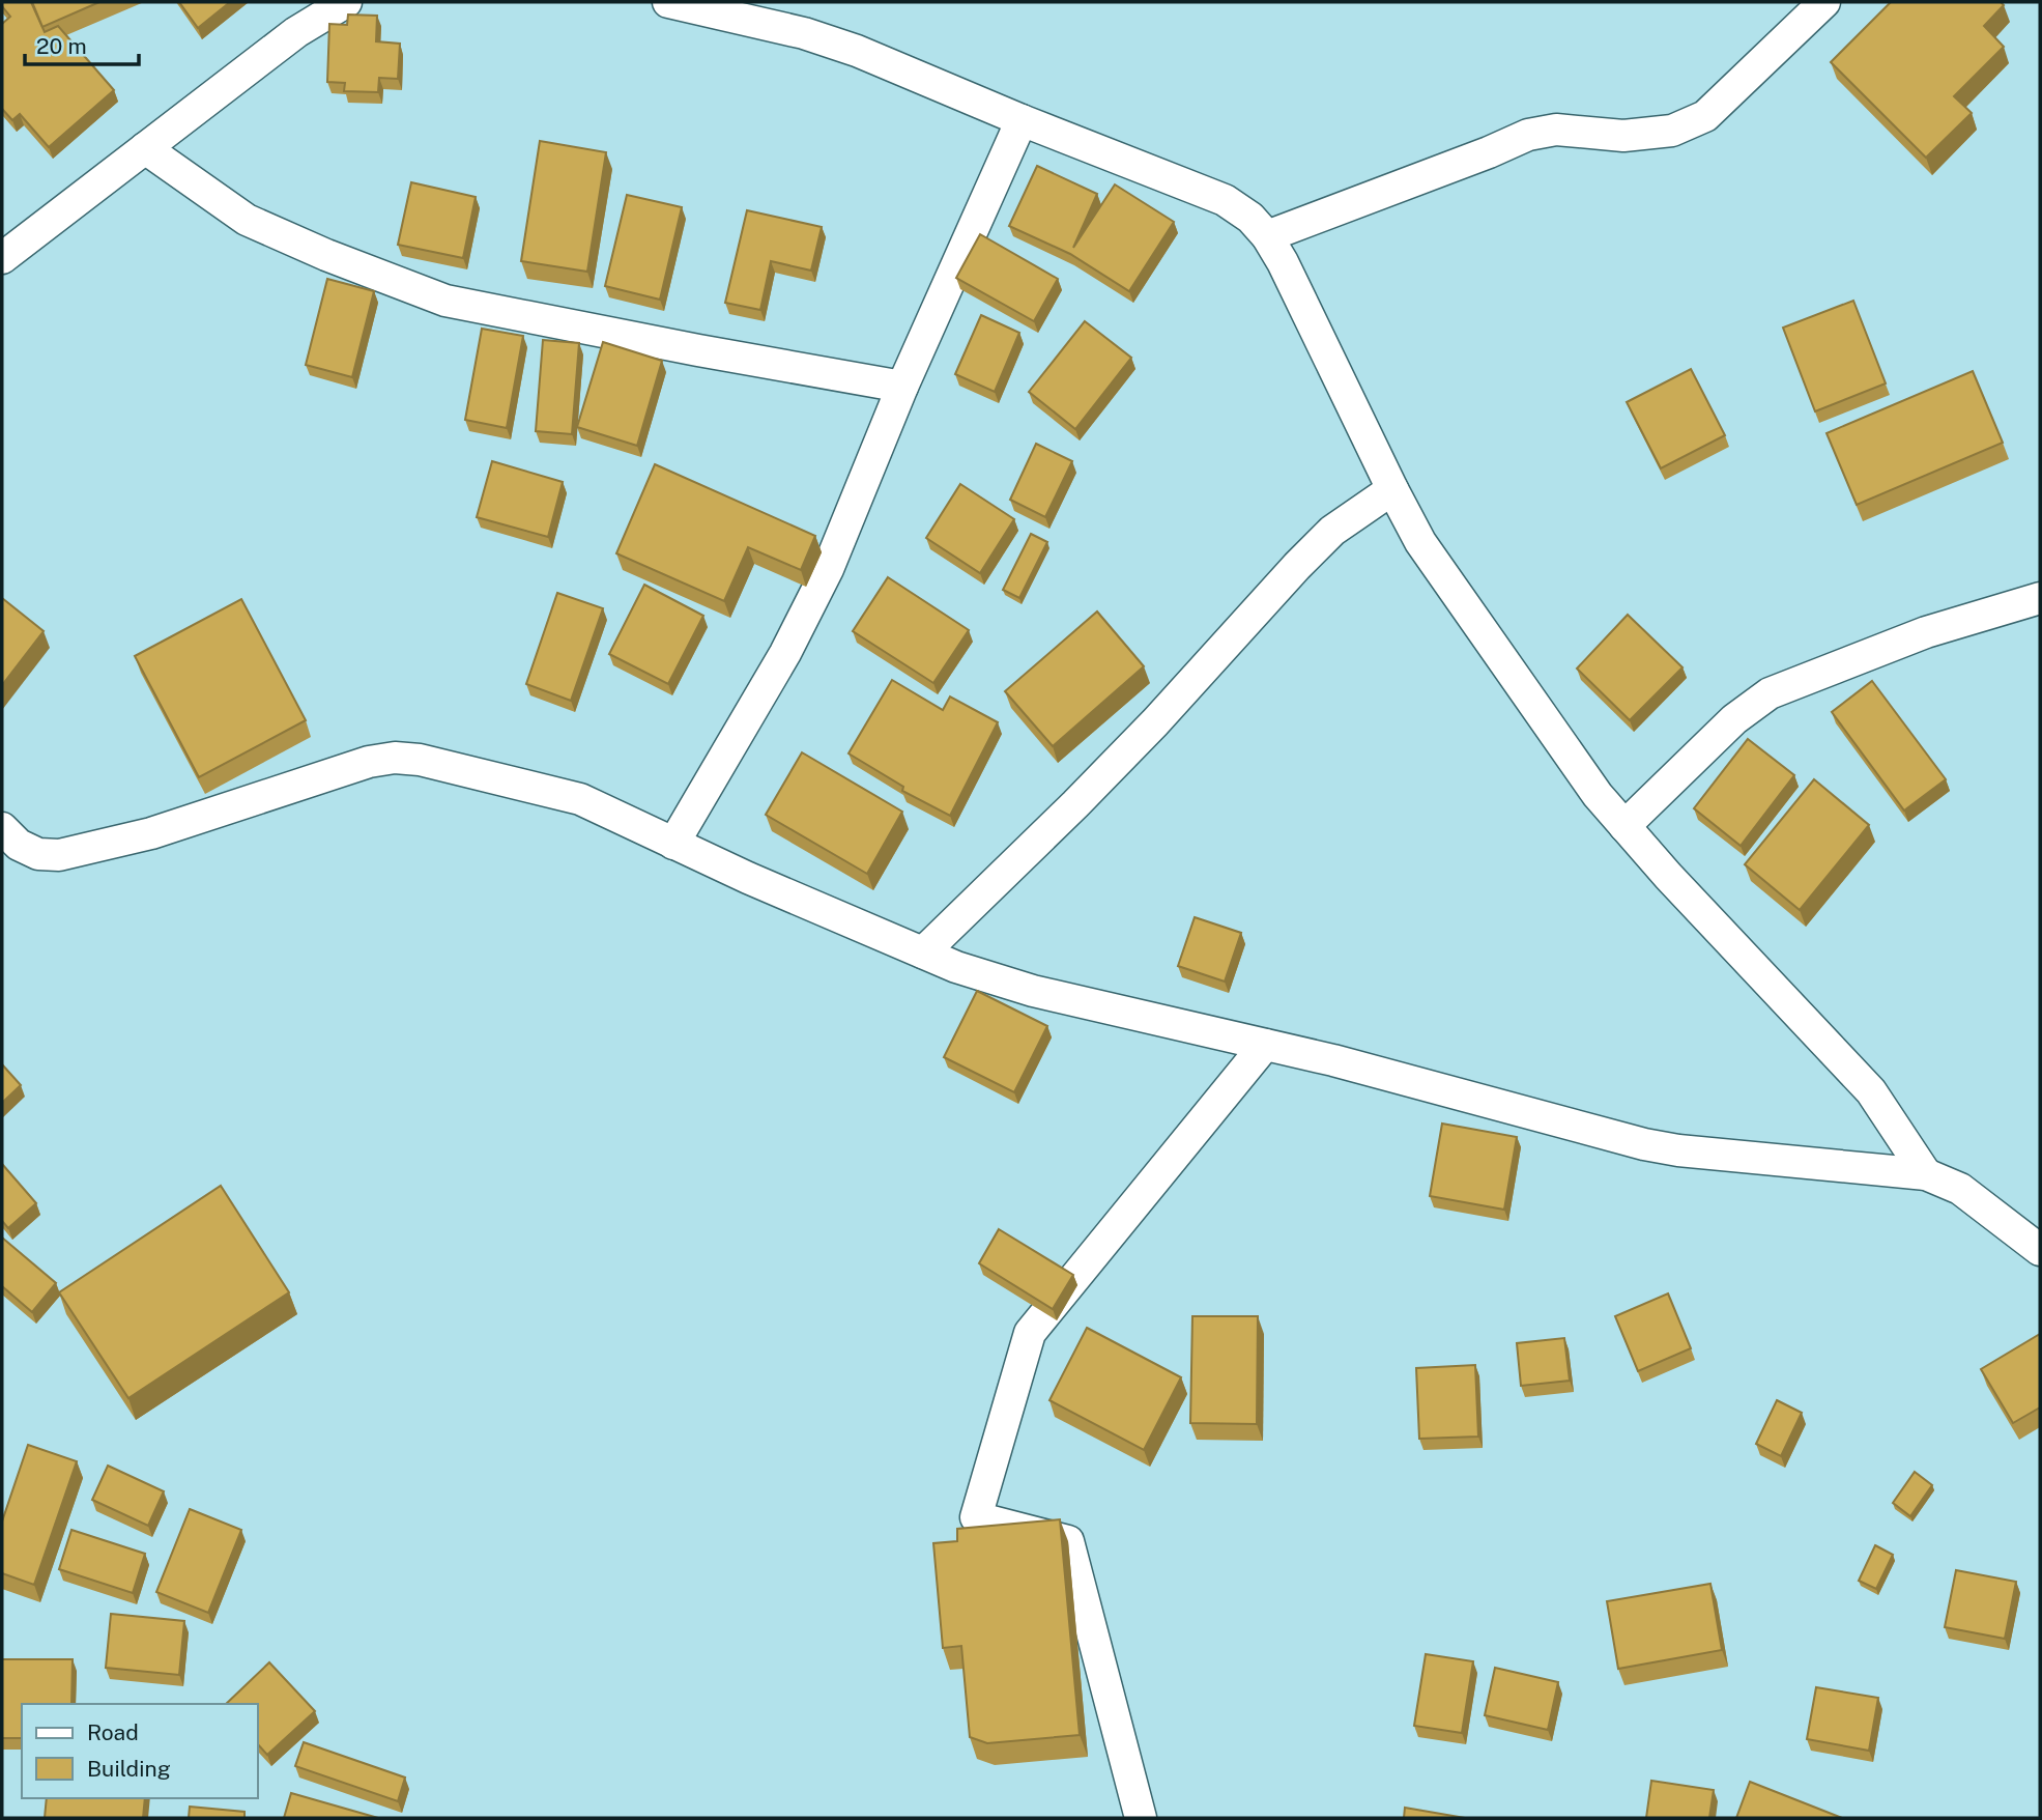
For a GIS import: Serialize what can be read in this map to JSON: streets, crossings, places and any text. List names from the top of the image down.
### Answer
{
  "legend": ["Road", "Building"],
  "scale_bar": "20 m"
}
